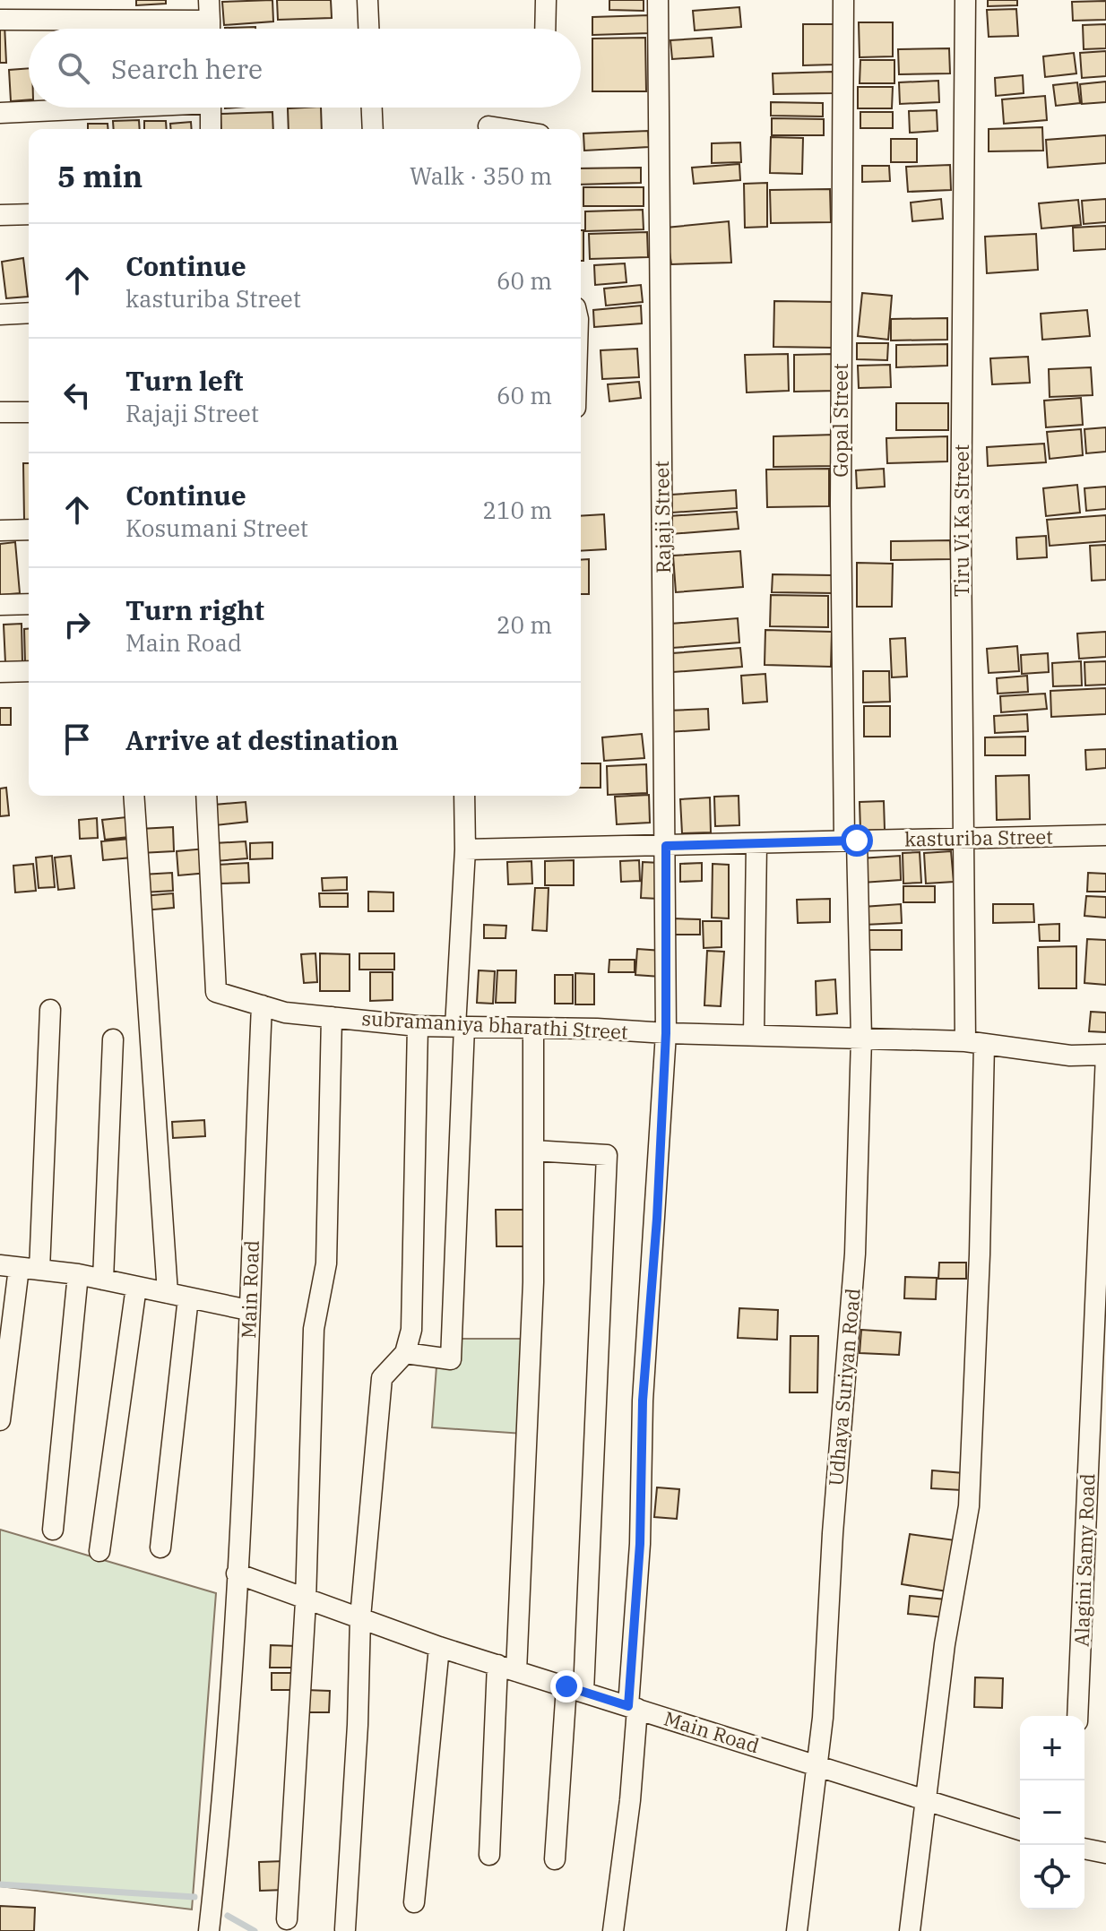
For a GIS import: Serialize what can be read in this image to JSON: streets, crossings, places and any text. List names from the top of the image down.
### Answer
{
  "streets": {
    "street": [
      "Gopal Street",
      "Rajaji Street",
      "Tiru Vi Ka Street",
      "kasturiba Street",
      "subramaniya bharathi Street",
      "Main Road",
      "Udhaya Suriyan Road",
      "Alagini Samy Road"
    ]
  },
  "crossings": [
    ["Gopal Street", "kasturiba Street"],
    ["Gopal Street", "Udhaya Suriyan Road"],
    ["Rajaji Street", "kasturiba Street"],
    ["Rajaji Street", "subramaniya bharathi Street"],
    ["Rajaji Street", "Main Road"],
    ["Tiru Vi Ka Street", "kasturiba Street"],
    ["Tiru Vi Ka Street", "subramaniya bharathi Street"],
    ["Tiru Vi Ka Street", "Main Road"],
    ["kasturiba Street", "Udhaya Suriyan Road"],
    ["subramaniya bharathi Street", "Main Road"],
    ["subramaniya bharathi Street", "Udhaya Suriyan Road"],
    ["subramaniya bharathi Street", "Alagini Samy Road"],
    ["Main Road", "Udhaya Suriyan Road"]
  ],
  "page": {
    "search": "Search here",
    "heading": ["5 min", "Walk · 350 m"],
    "list": [
      ["Continue", "kasturiba Street", "60 m"],
      ["Turn left", "Rajaji Street", "60 m"],
      ["Continue", "Kosumani Street", "210 m"],
      ["Turn right", "Main Road", "20 m"],
      "Arrive at destination"
    ],
    "map_buttons": ["+", "−"]
  }
}
